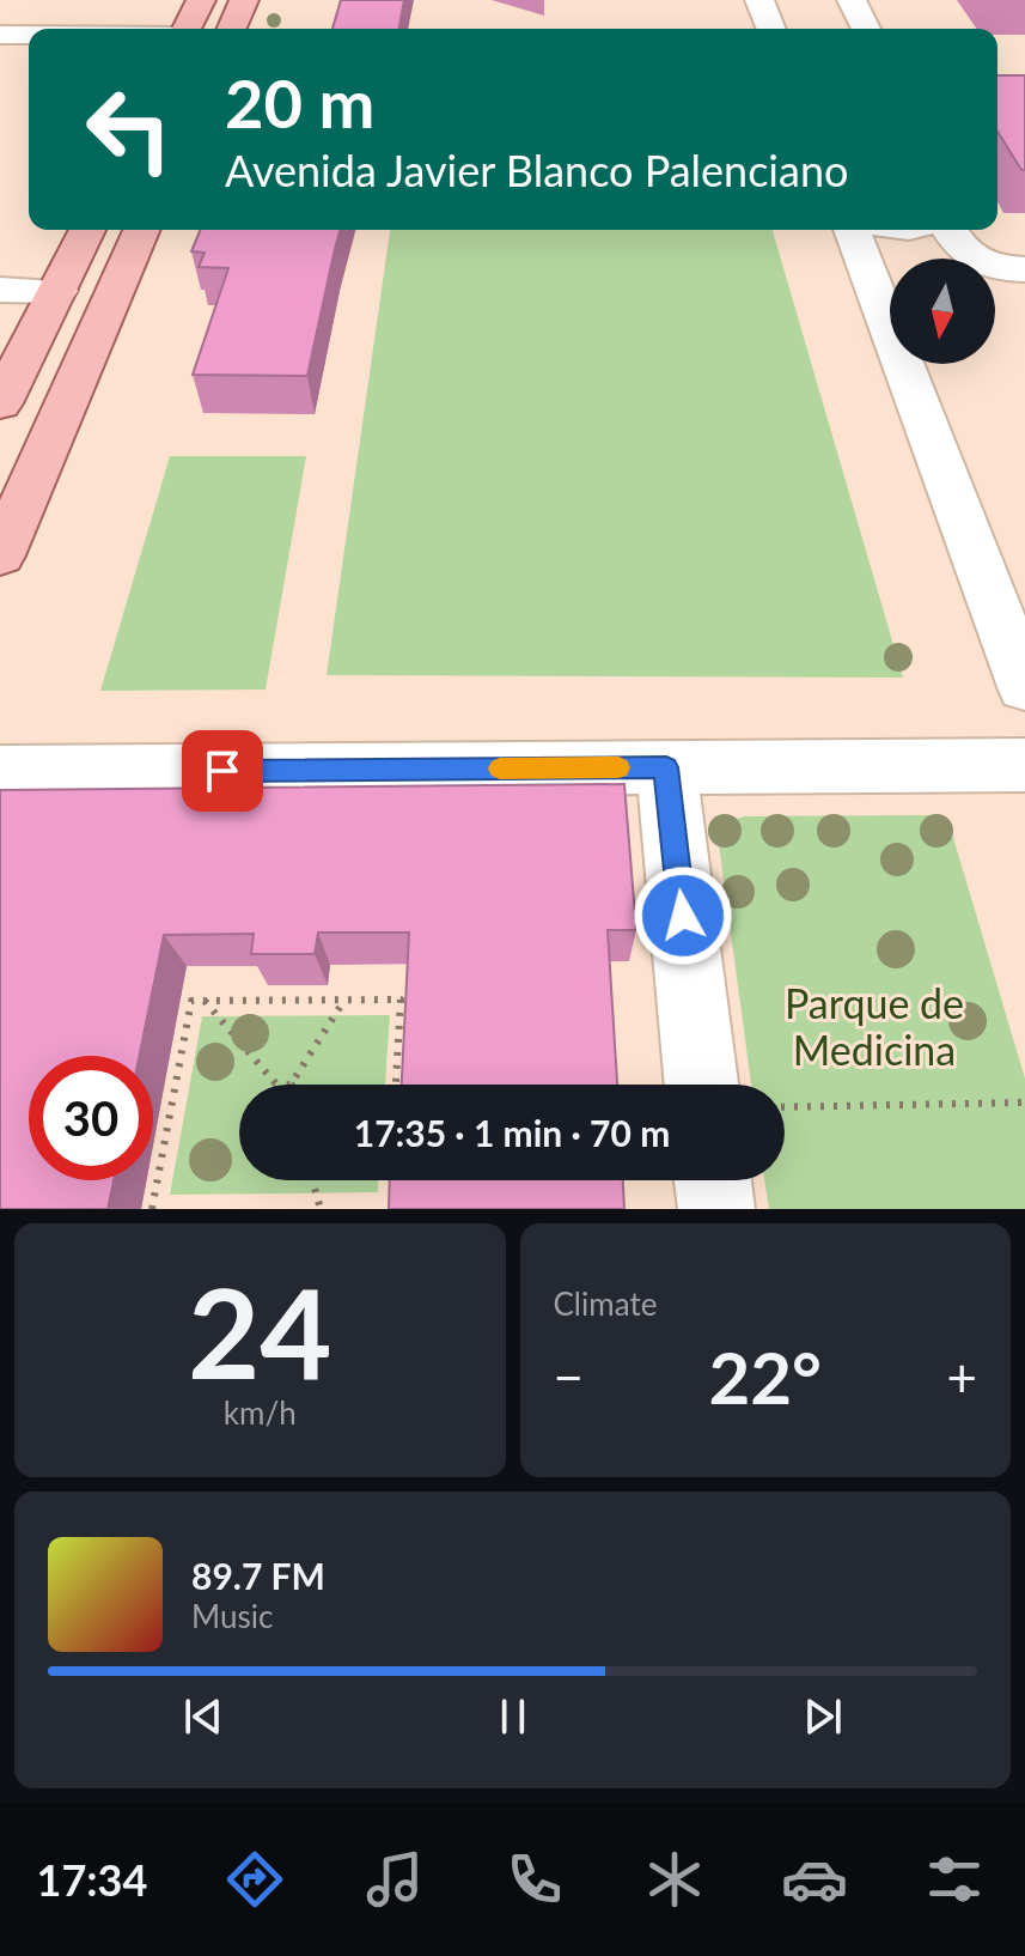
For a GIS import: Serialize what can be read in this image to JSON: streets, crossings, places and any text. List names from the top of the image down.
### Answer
{
  "parks": ["Parque de Medicina"],
  "north": "bottom",
  "page": {
    "turn": ["20 m", "Avenida Javier Blanco Palenciano"],
    "limit": "30",
    "trip": "17:35 · 1 min · 70 m",
    "tile": [
      ["24", "km/h"],
      "Climate"
    ],
    "heat": ["−", "22°", "+"],
    "song": ["89.7 FM", "Music"],
    "tabs": "17:34"
  }
}
